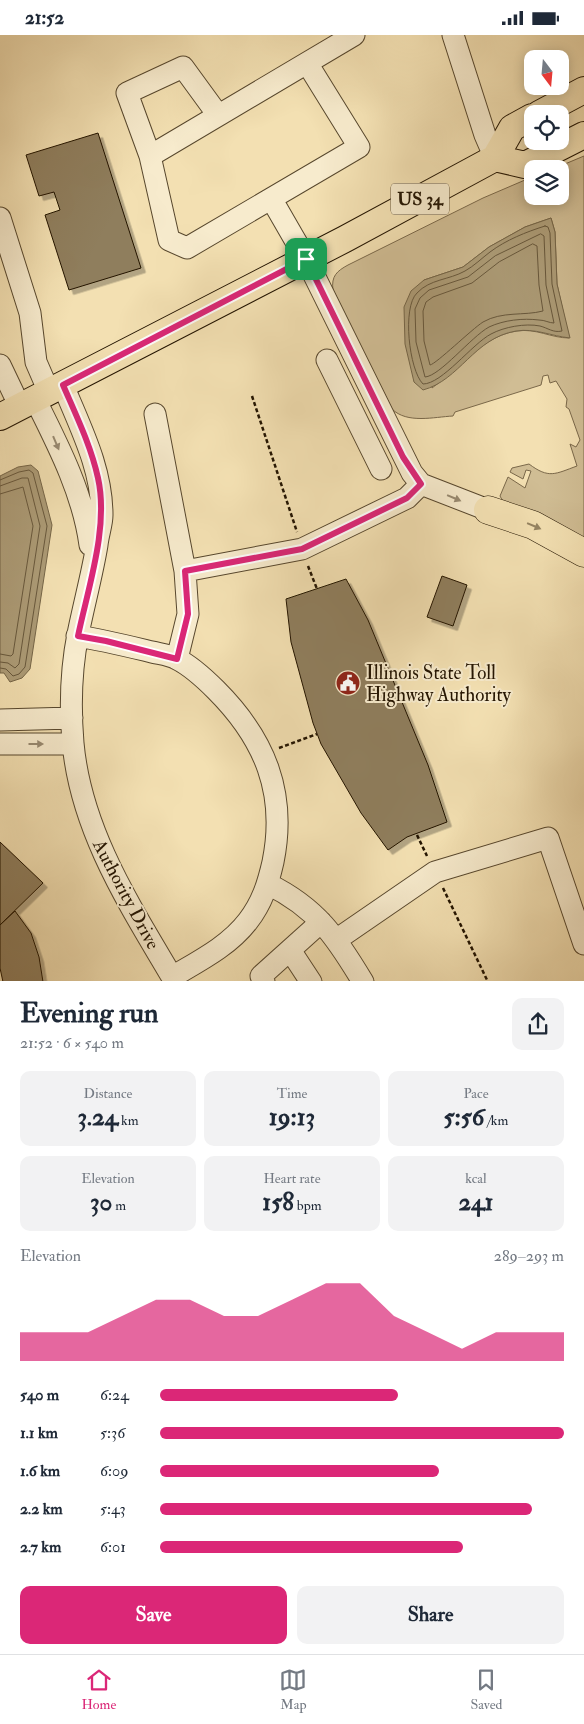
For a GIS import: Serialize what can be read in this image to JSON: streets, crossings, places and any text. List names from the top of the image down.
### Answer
{
  "streets": {
    "main road": ["US 34"],
    "street": ["Authority Drive"]
  },
  "crossings": [
    ["US 34", "Authority Drive"]
  ],
  "places": {
    "public building": ["Illinois State Toll Highway Authority"]
  },
  "north": "bottom",
  "page": {
    "status": "21:52",
    "heading": ["Evening run", "21:52 · 6 × 540 m"],
    "stats": [
      ["Distance", "3.24 km"],
      ["Time", "19:13"],
      ["Pace", "5:56 /km"],
      ["Elevation", "30 m"],
      ["Heart rate", "158 bpm"],
      ["kcal", "241"]
    ],
    "chart": ["Elevation", "289–293 m"],
    "list": [
      {
        "name": "540 m",
        "note": "6:24"
      },
      {
        "name": "1.1 km",
        "note": "5:36"
      },
      {
        "name": "1.6 km",
        "note": "6:09"
      },
      {
        "name": "2.2 km",
        "note": "5:43"
      },
      {
        "name": "2.7 km",
        "note": "6:01"
      }
    ],
    "buttons": ["Save", "Share"],
    "tabs": ["Home", "Map", "Saved"]
  }
}
